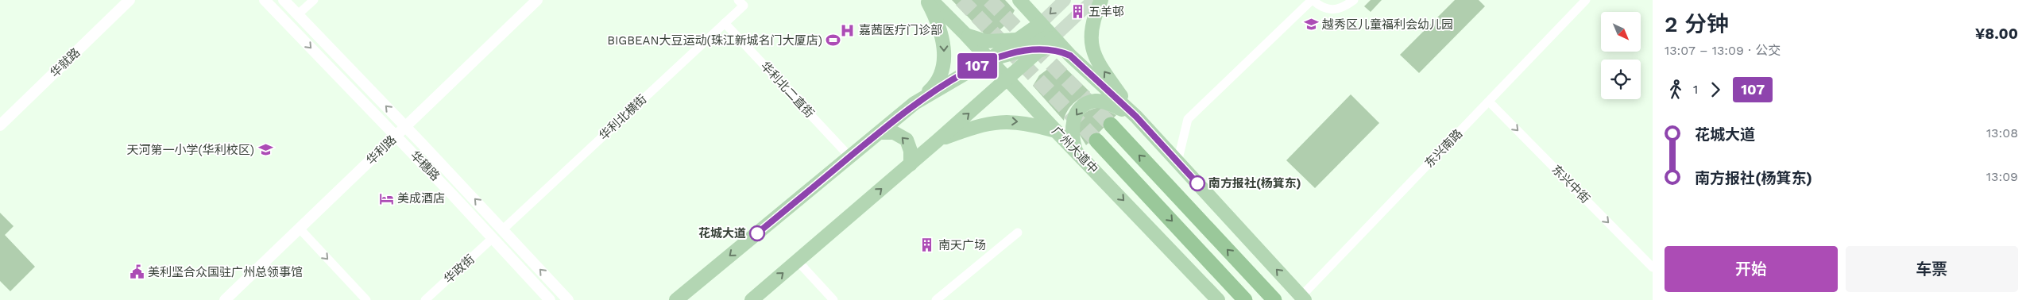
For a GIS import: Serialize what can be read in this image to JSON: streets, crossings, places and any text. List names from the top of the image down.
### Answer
{
  "streets": {
    "highway": ["广州大道中"],
    "street": [
      "华就路",
      "华利北二直街",
      "华利北横街",
      "东兴南路",
      "华利路",
      "华穗路",
      "东兴中街",
      "华政街"
    ]
  },
  "crossings": [
    ["华利北二直街", "华利北横街"],
    ["华利北横街", "华穗路"],
    ["东兴南路", "东兴中街"],
    ["华利路", "华穗路"],
    ["华穗路", "华政街"]
  ],
  "one_way": ["东兴中街"],
  "places": {
    "building": ["五羊邨", "南天广场"],
    "school or university": ["越秀区儿童福利会幼儿园", "天河第一小学(华利校区)"],
    "hospital": ["嘉茜医疗门诊部"],
    "sports": ["BIGBEAN大豆运动(珠江新城名门大厦店)"],
    "other": ["南方报社(杨箕东)", "花城大道"],
    "hotel": ["美成酒店"],
    "public building": ["美利坚合众国驻广州总领事馆"]
  },
  "lines": ["bus line 107"],
  "north": "bottom right",
  "page": {
    "on_map": "107",
    "heading": ["2 分钟", "13:07 – 13:09 · 公交", "¥8.00"],
    "legs": ["1", "107"],
    "list": [
      {
        "name": "花城大道",
        "value": "13:08"
      },
      {
        "name": "南方报社(杨箕东)",
        "value": "13:09"
      }
    ],
    "buttons": ["开始", "车票"]
  }
}
